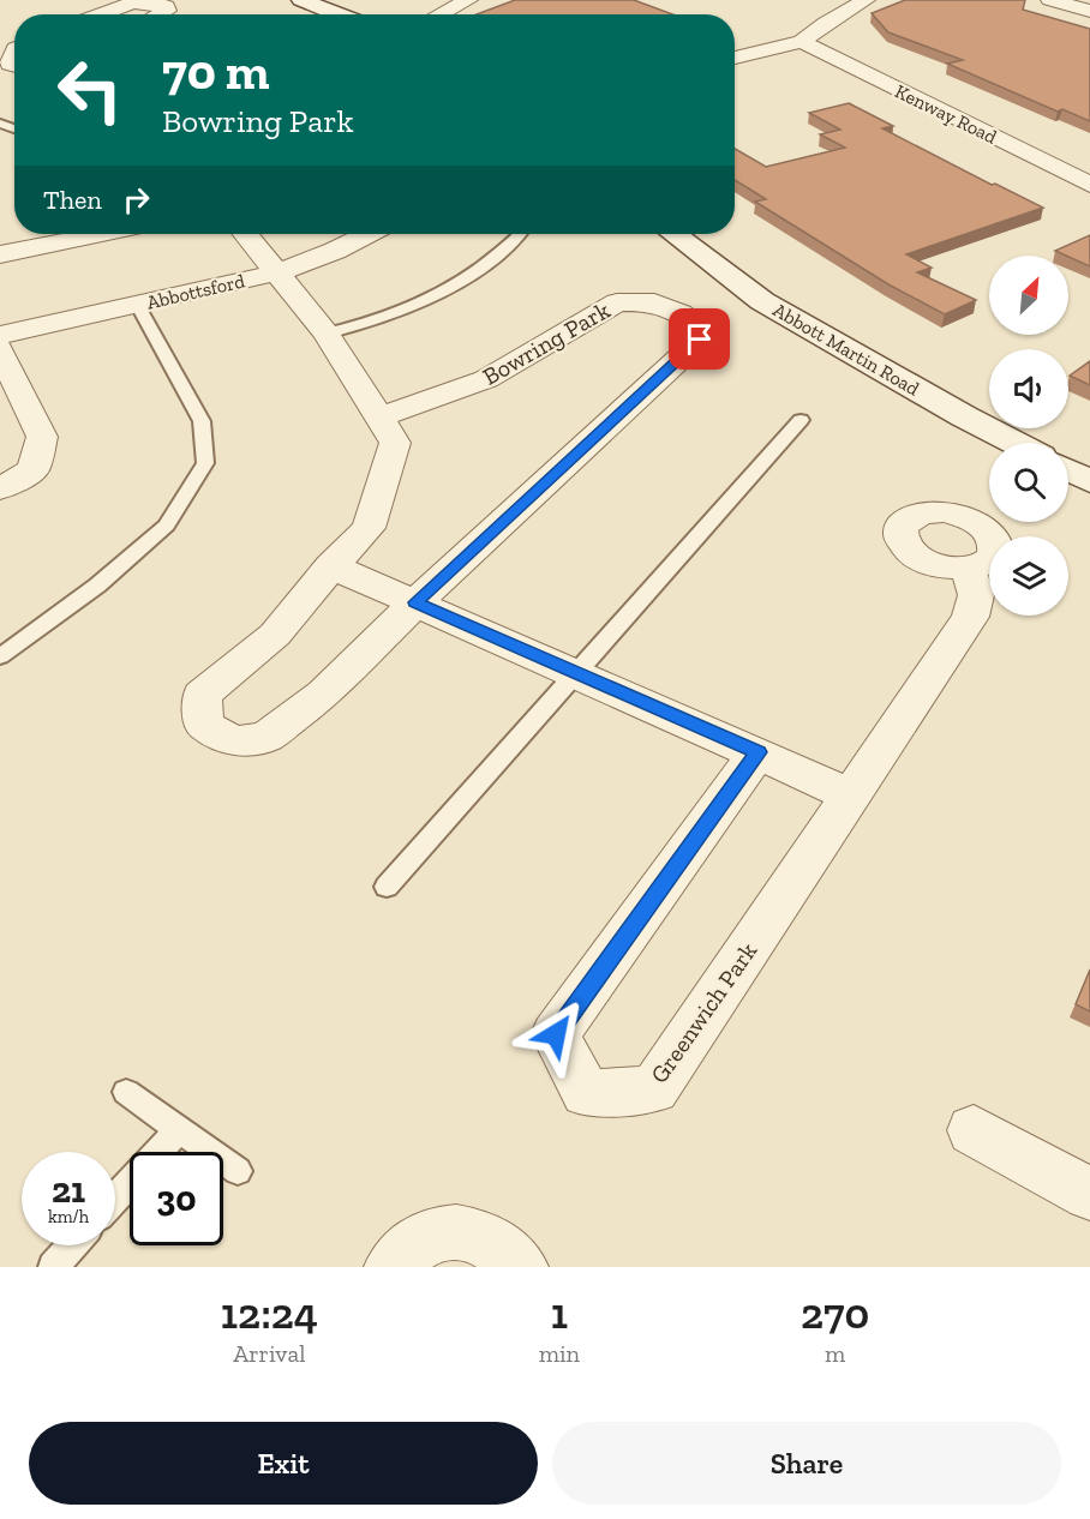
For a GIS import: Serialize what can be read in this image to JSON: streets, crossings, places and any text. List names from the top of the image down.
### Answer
{
  "streets": {
    "main road": ["Abbott Martin Road"],
    "street": [
      "Kenway Road",
      "Abbottsford",
      "Bowring Park",
      "Greenwich Park"
    ]
  },
  "crossings": [
    ["Abbottsford", "Bowring Park"]
  ],
  "north": "top right",
  "page": {
    "turn": ["70 m", "Bowring Park"],
    "then": "Then",
    "speed": "21 km/h",
    "limit": "30",
    "eta": [
      "12:24",
      "Arrival",
      "1",
      "min",
      "270",
      "m"
    ],
    "buttons": ["Exit", "Share"]
  }
}
